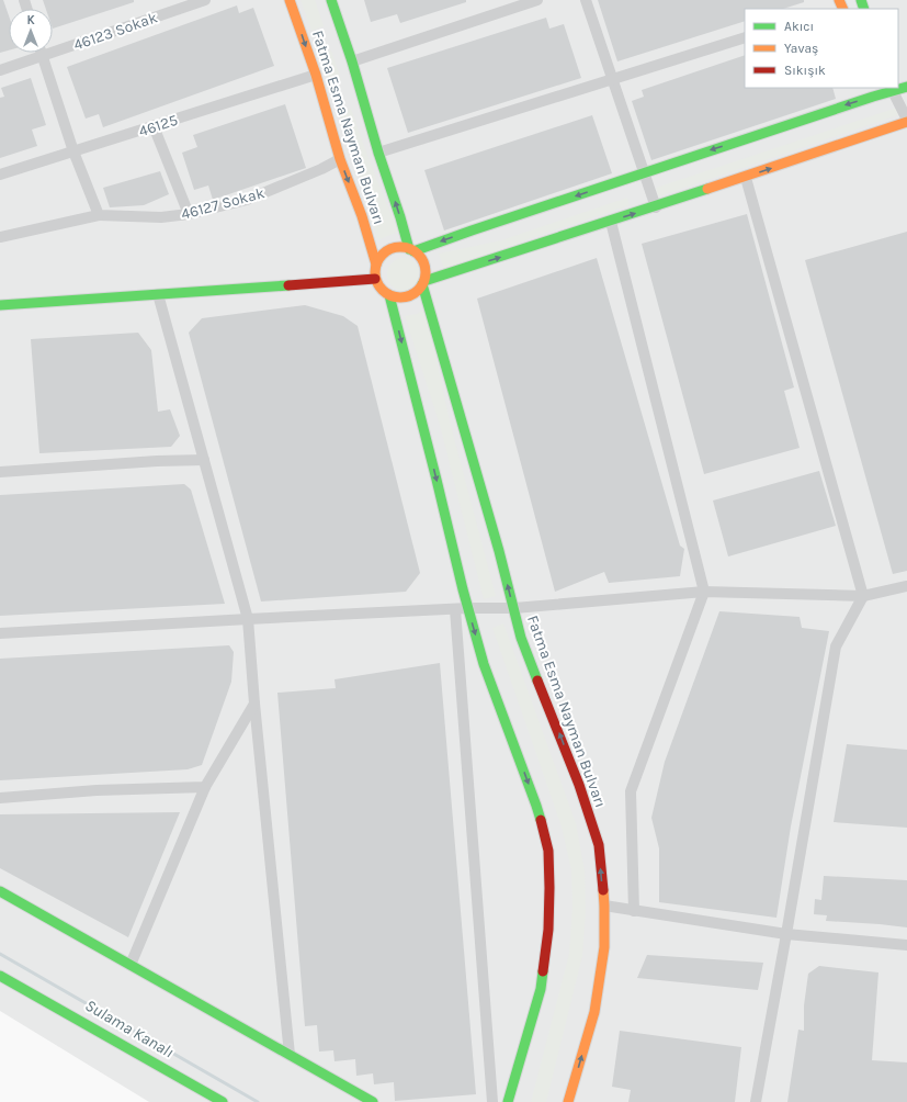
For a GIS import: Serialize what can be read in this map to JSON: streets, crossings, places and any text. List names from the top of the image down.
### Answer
{
  "streets": {
    "street": [
      "46123 Sokak",
      "46125",
      "Fatma Esma Nayman Bulvarı",
      "46127 Sokak"
    ]
  },
  "crossings": [
    ["46125", "Fatma Esma Nayman Bulvarı"],
    ["Fatma Esma Nayman Bulvarı", "46127 Sokak"]
  ],
  "water": ["Sulama Kanalı"],
  "legend": ["Akıcı", "Yavaş", "Sıkışık"],
  "north": "top"
}
